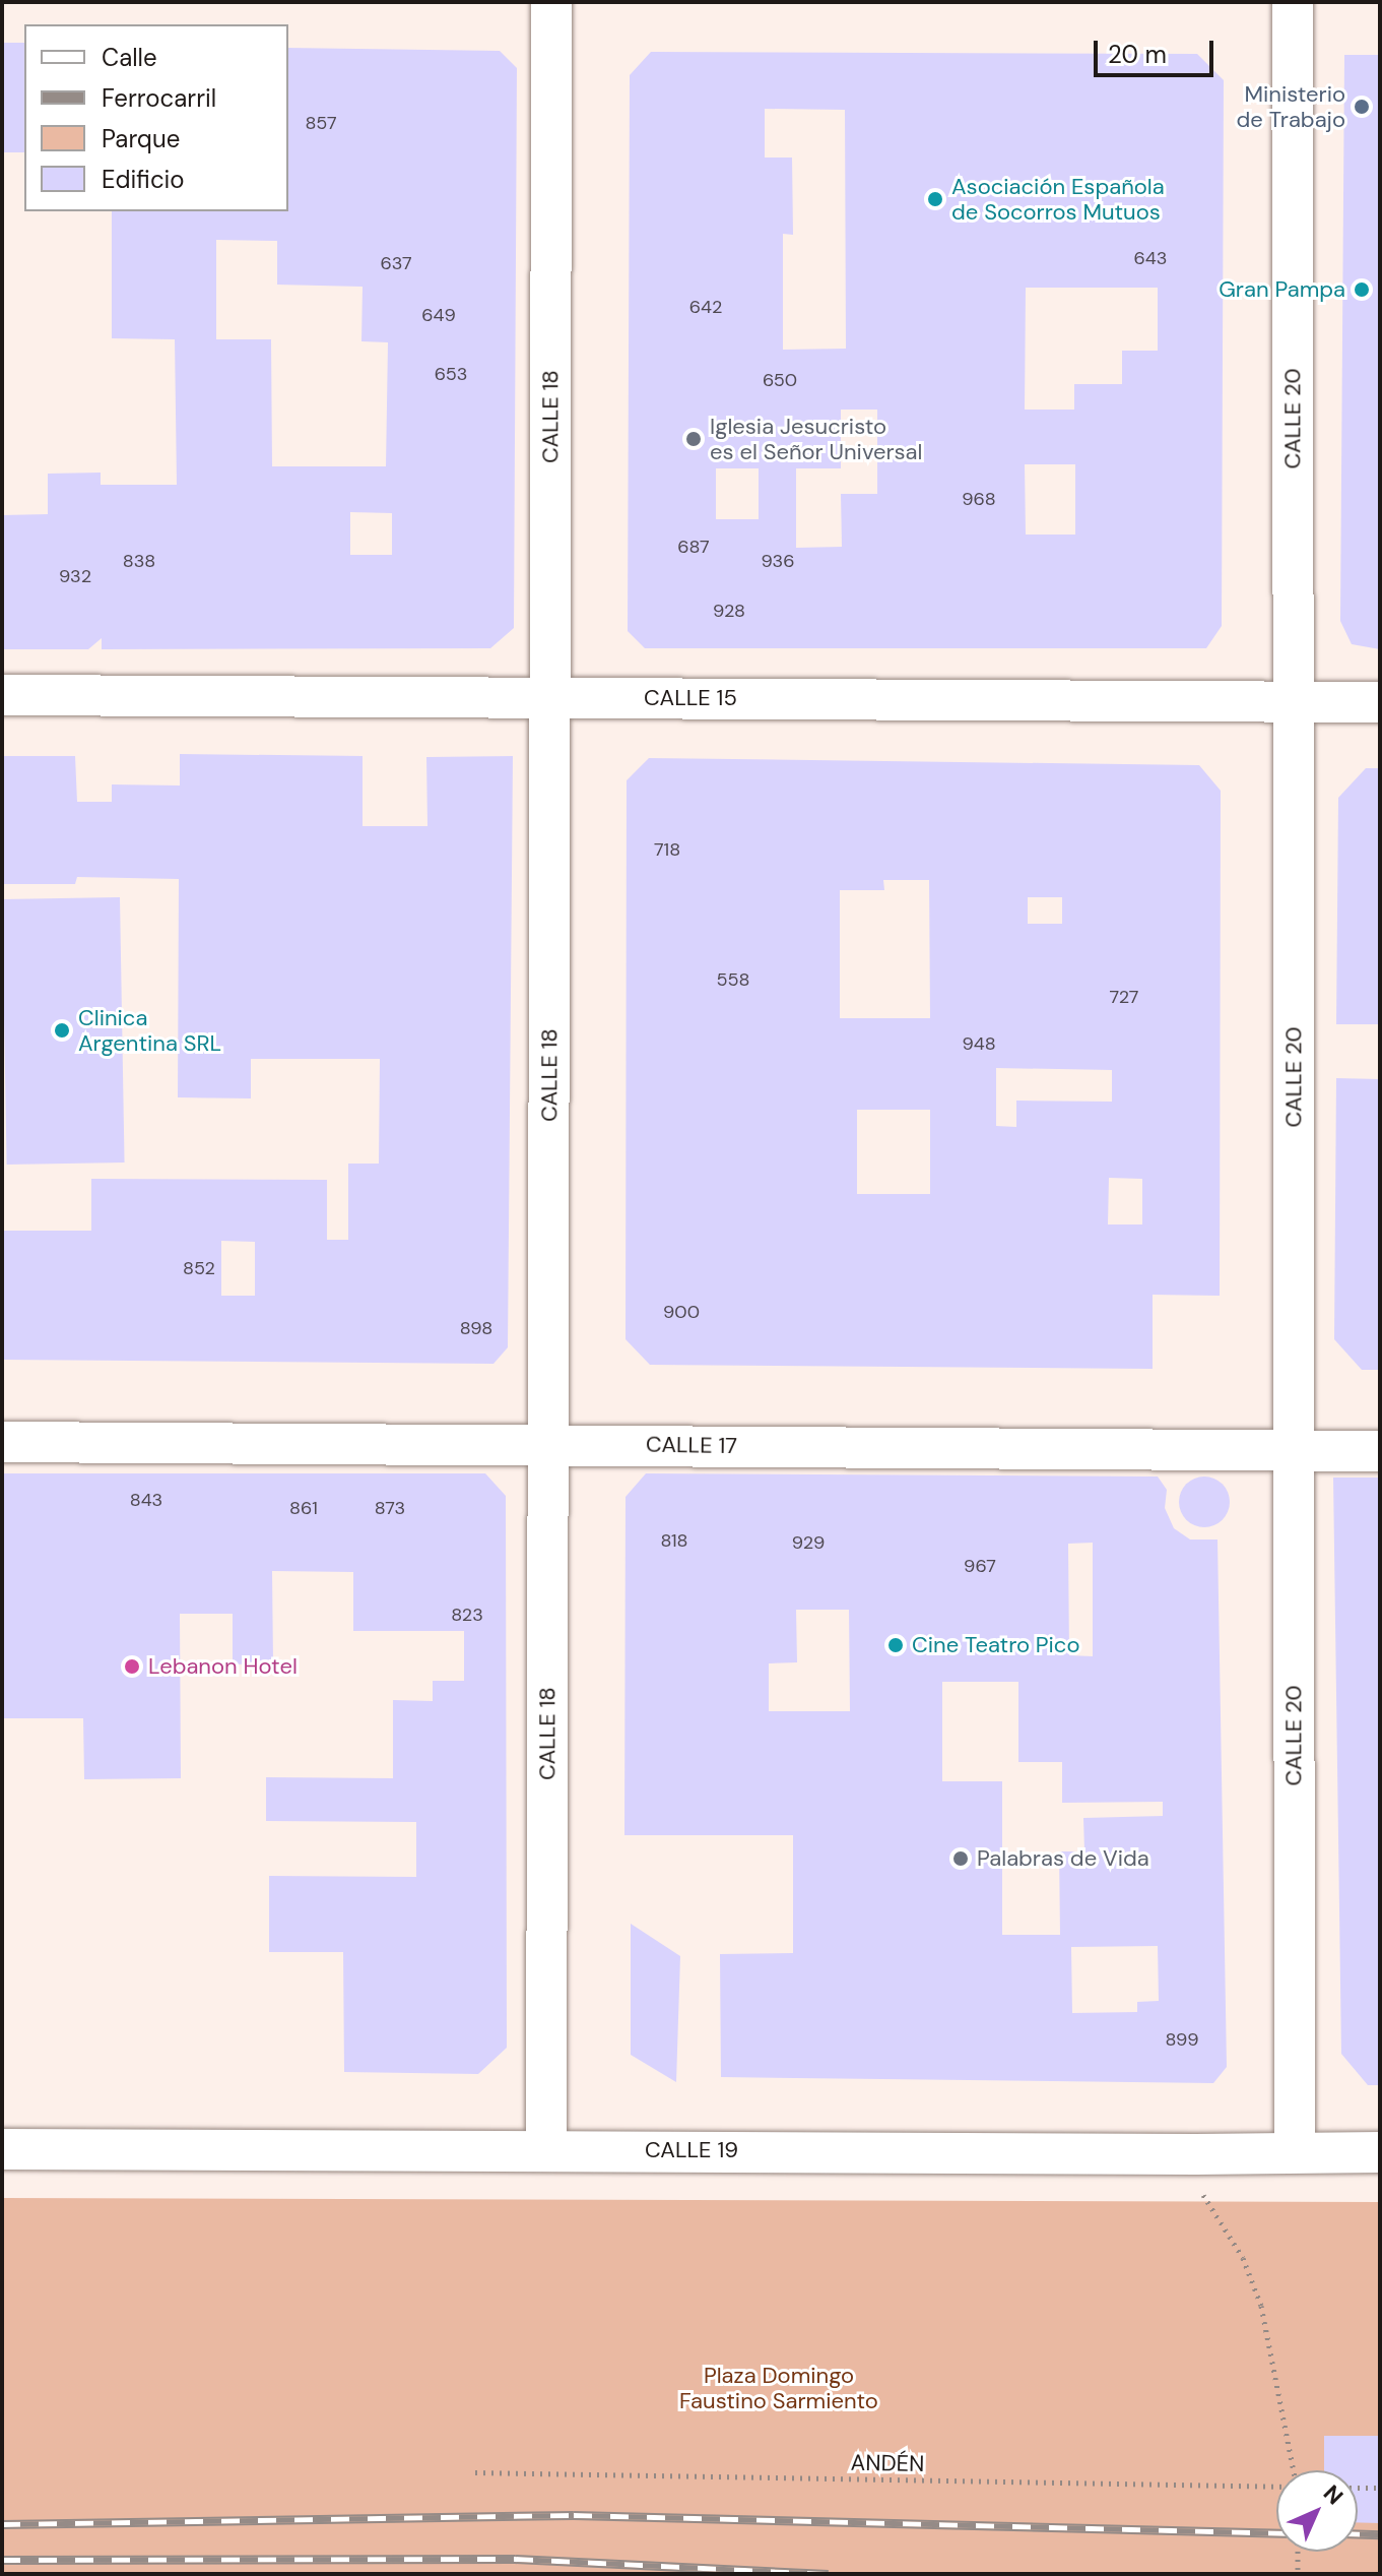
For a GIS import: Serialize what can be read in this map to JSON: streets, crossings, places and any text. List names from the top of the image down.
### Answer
{
  "streets": {
    "street": [
      "CALLE 18",
      "CALLE 20",
      "CALLE 15",
      "CALLE 17",
      "CALLE 19"
    ],
    "path": ["ANDÉN"]
  },
  "crossings": [
    ["CALLE 18", "CALLE 15"],
    ["CALLE 18", "CALLE 17"],
    ["CALLE 18", "CALLE 19"],
    ["CALLE 20", "CALLE 15"],
    ["CALLE 20", "CALLE 17"],
    ["CALLE 20", "CALLE 19"]
  ],
  "parks": ["Plaza Domingo Faustino Sarmiento"],
  "places": [
    "Ministerio de Trabajo",
    "Asociación Española de Socorros Mutuos",
    "Gran Pampa",
    "Iglesia Jesucristo es el Señor Universal",
    "Clinica Argentina SRL",
    "Cine Teatro Pico",
    "Lebanon Hotel",
    "Palabras de Vida"
  ],
  "house_numbers": [
    "857",
    "643",
    "637",
    "642",
    "649",
    "653",
    "650",
    "968",
    "687",
    "838",
    "936",
    "932",
    "928",
    "718",
    "558",
    "727",
    "948",
    "852",
    "900",
    "898",
    "843",
    "861",
    "873",
    "818",
    "929",
    "967",
    "823",
    "899"
  ],
  "legend": [
    "Calle",
    "Ferrocarril",
    "Parque",
    "Edificio"
  ],
  "scale_bar": "20 m",
  "north": "top right"
}
